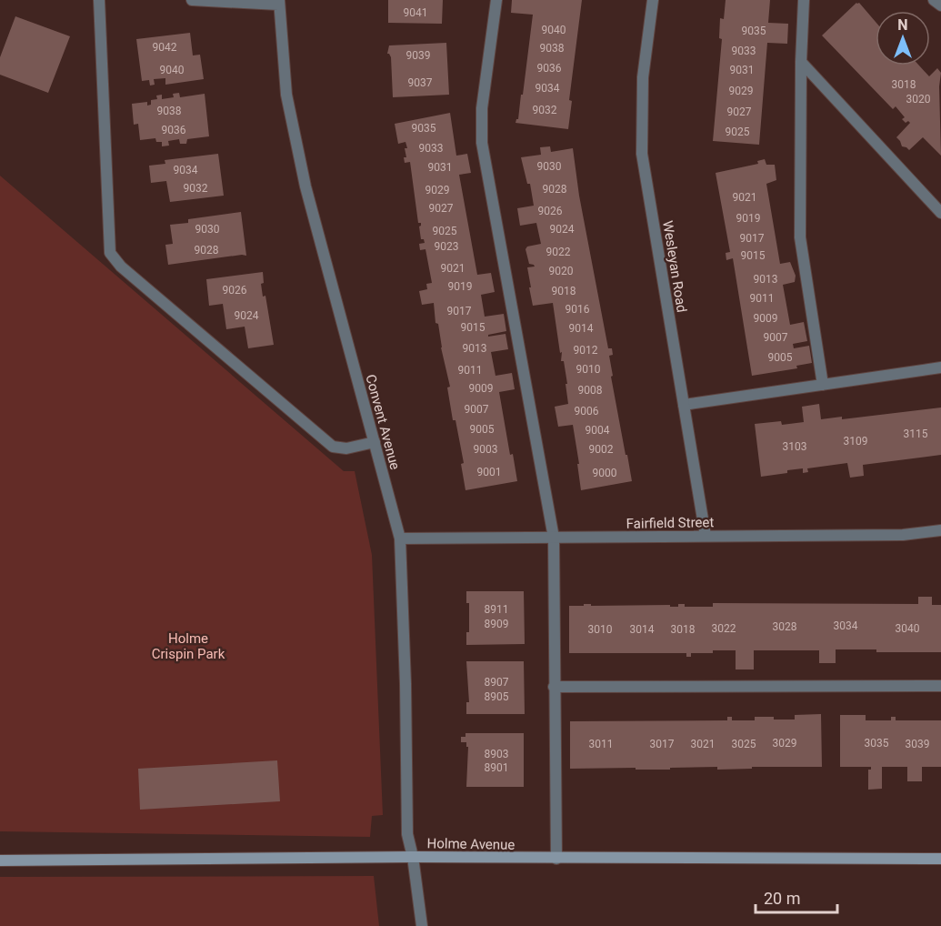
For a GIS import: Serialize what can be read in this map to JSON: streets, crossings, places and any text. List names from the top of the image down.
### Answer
{
  "streets": {
    "main road": ["Holme Avenue"],
    "street": ["Wesleyan Road", "Convent Avenue", "Fairfield Street"]
  },
  "crossings": [
    ["Wesleyan Road", "Fairfield Street"],
    ["Convent Avenue", "Fairfield Street"],
    ["Convent Avenue", "Holme Avenue"]
  ],
  "parks": ["Holme Crispin Park"],
  "house_numbers": [
    "9041",
    "9040",
    "9035",
    "9042",
    "9038",
    "9033",
    "9039",
    "9036",
    "9040",
    "9031",
    "9037",
    "3018",
    "9034",
    "9029",
    "3020",
    "9032",
    "9038",
    "9027",
    "9035",
    "9036",
    "9025",
    "9033",
    "9030",
    "9031",
    "9034",
    "9032",
    "9028",
    "9029",
    "9021",
    "9027",
    "9026",
    "9019",
    "9030",
    "9024",
    "9025",
    "9017",
    "9023",
    "9028",
    "9022",
    "9015",
    "9021",
    "9020",
    "9013",
    "9019",
    "9026",
    "9018",
    "9011",
    "9016",
    "9017",
    "9024",
    "9009",
    "9015",
    "9014",
    "9007",
    "9013",
    "9012",
    "9005",
    "9010",
    "9011",
    "9009",
    "9008",
    "9007",
    "9006",
    "9005",
    "9004",
    "3115",
    "3109",
    "3103",
    "9003",
    "9002",
    "9001",
    "9000",
    "8911",
    "8909",
    "3034",
    "3028",
    "3022",
    "3040",
    "3010",
    "3014",
    "3018",
    "8907",
    "8905",
    "3029",
    "3035",
    "3011",
    "3017",
    "3021",
    "3025",
    "3039",
    "8903",
    "8901"
  ],
  "scale_bar": "20 m",
  "north": "top"
}
